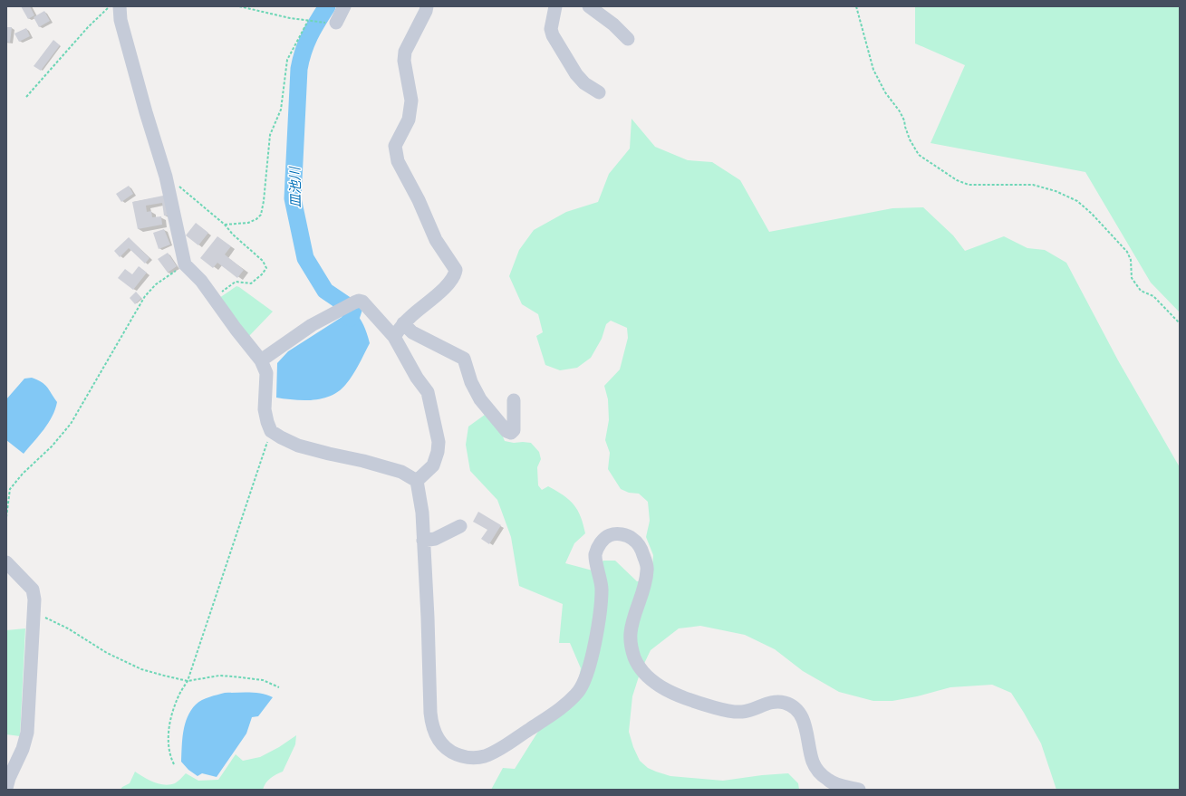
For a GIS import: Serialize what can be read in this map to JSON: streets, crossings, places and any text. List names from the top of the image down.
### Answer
{
  "water": ["皿池川"]
}
